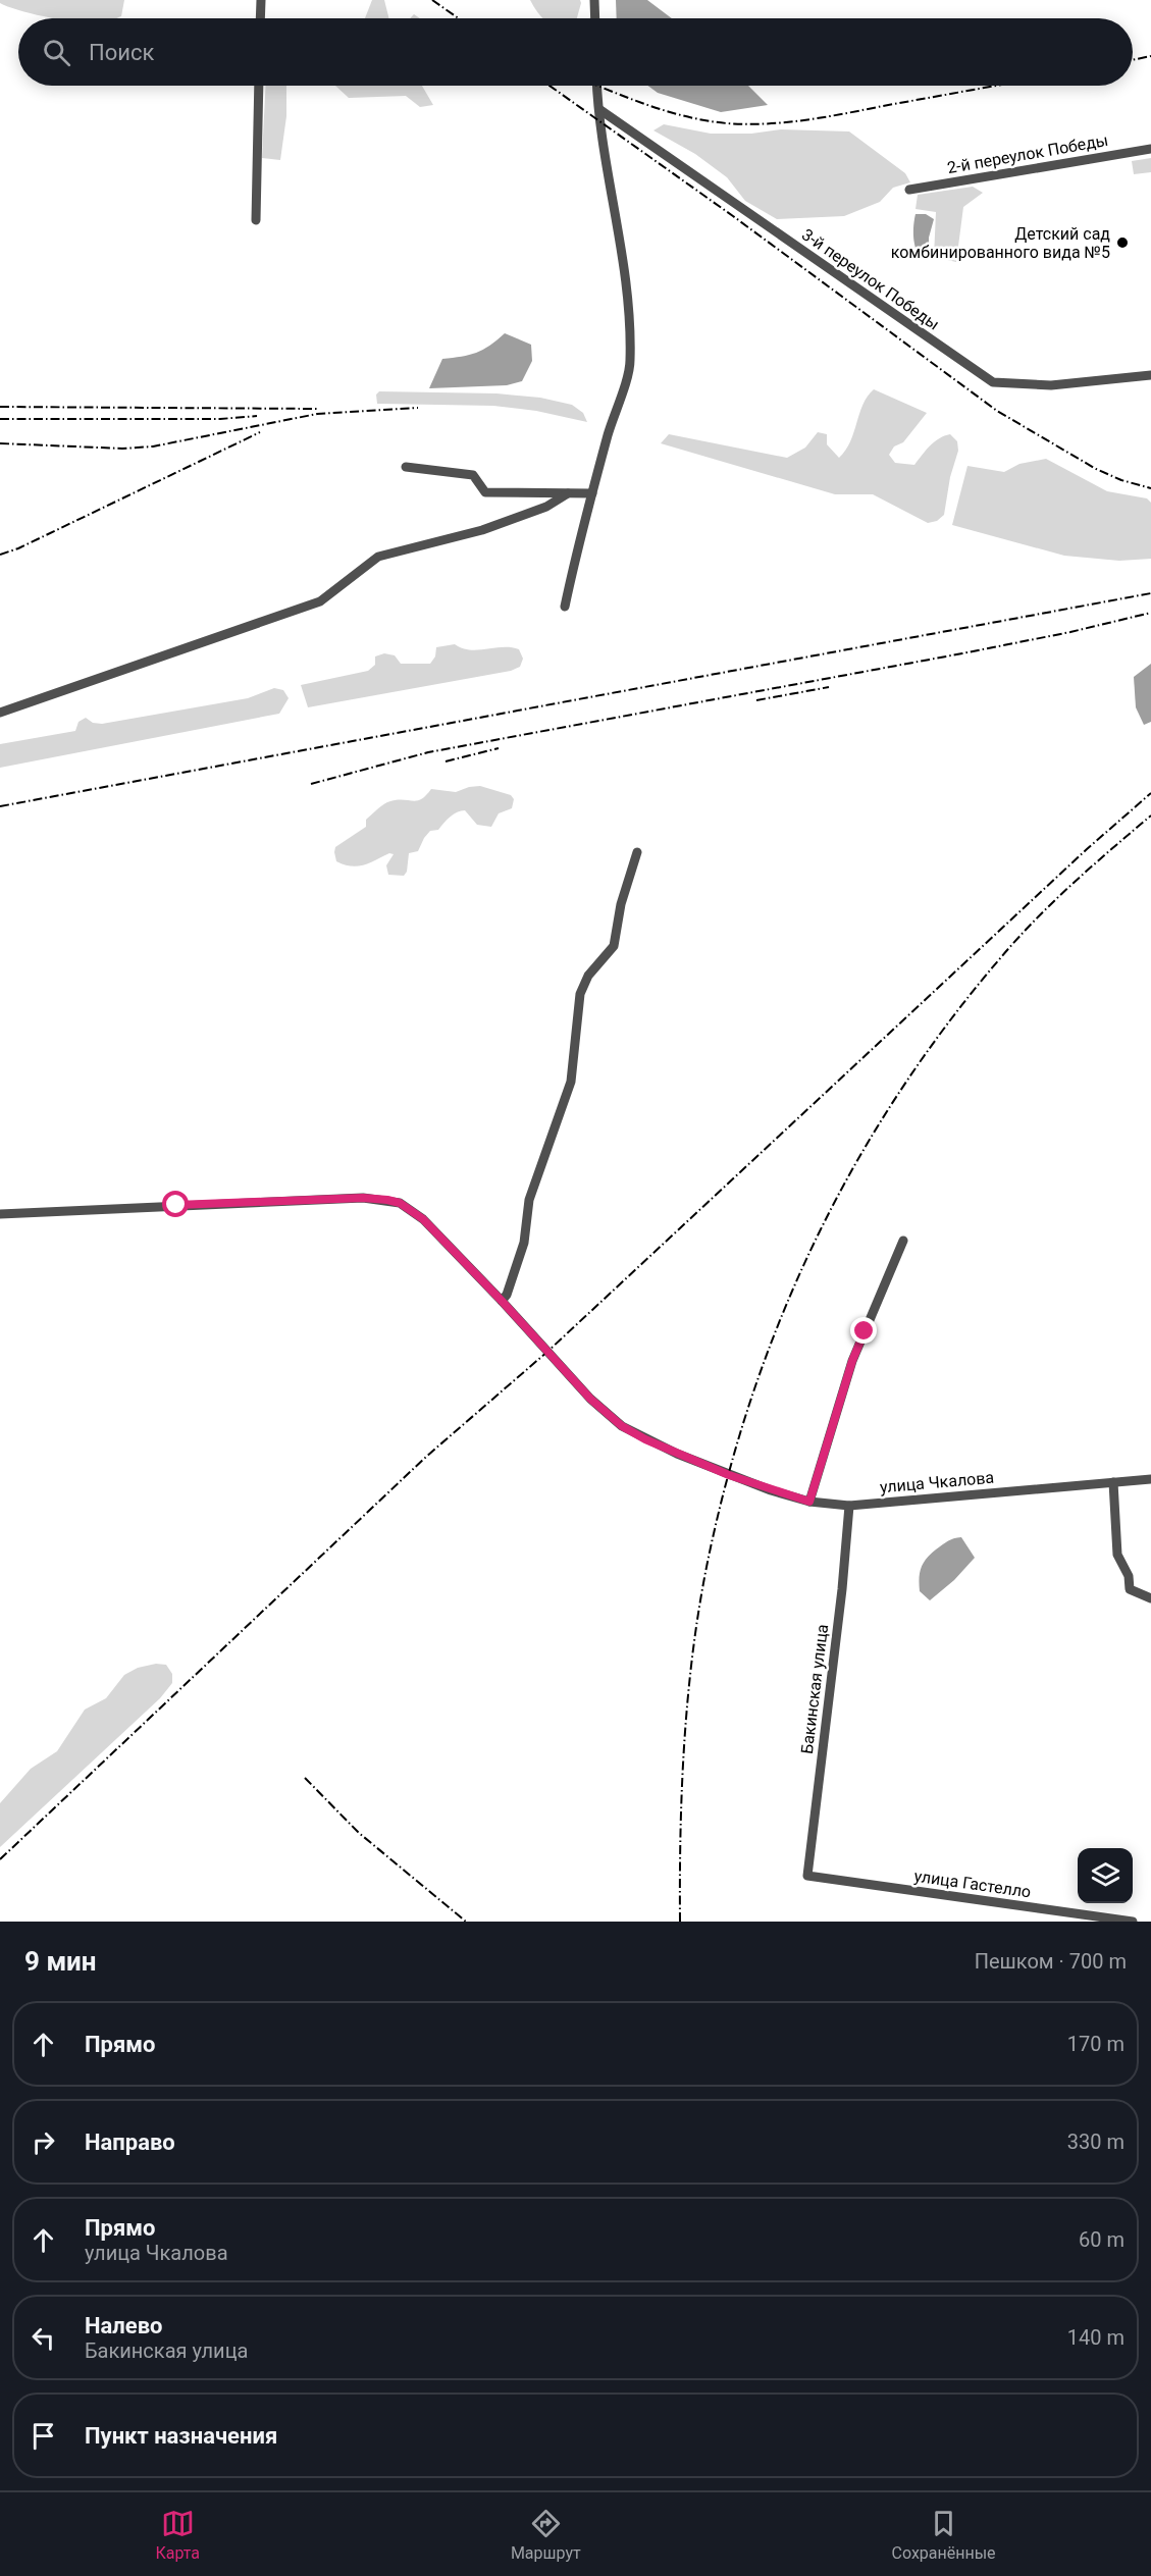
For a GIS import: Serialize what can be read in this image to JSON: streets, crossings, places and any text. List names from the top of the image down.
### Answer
{
  "streets": {
    "street": [
      "2-й переулок Победы",
      "3-й переулок Победы",
      "улица Чкалова",
      "Бакинская улица",
      "улица Гастелло"
    ]
  },
  "crossings": [
    ["улица Чкалова", "Бакинская улица"],
    ["Бакинская улица", "улица Гастелло"]
  ],
  "places": ["Детский сад комбинированного вида №5"],
  "page": {
    "search": "Поиск",
    "heading": ["9 мин", "Пешком · 700 m"],
    "list": [
      ["Прямо", "170 m"],
      ["Направо", "330 m"],
      ["Прямо", "улица Чкалова", "60 m"],
      ["Налево", "Бакинская улица", "140 m"],
      "Пункт назначения"
    ],
    "nav": ["Карта", "Маршрут", "Сохранённые"]
  }
}
